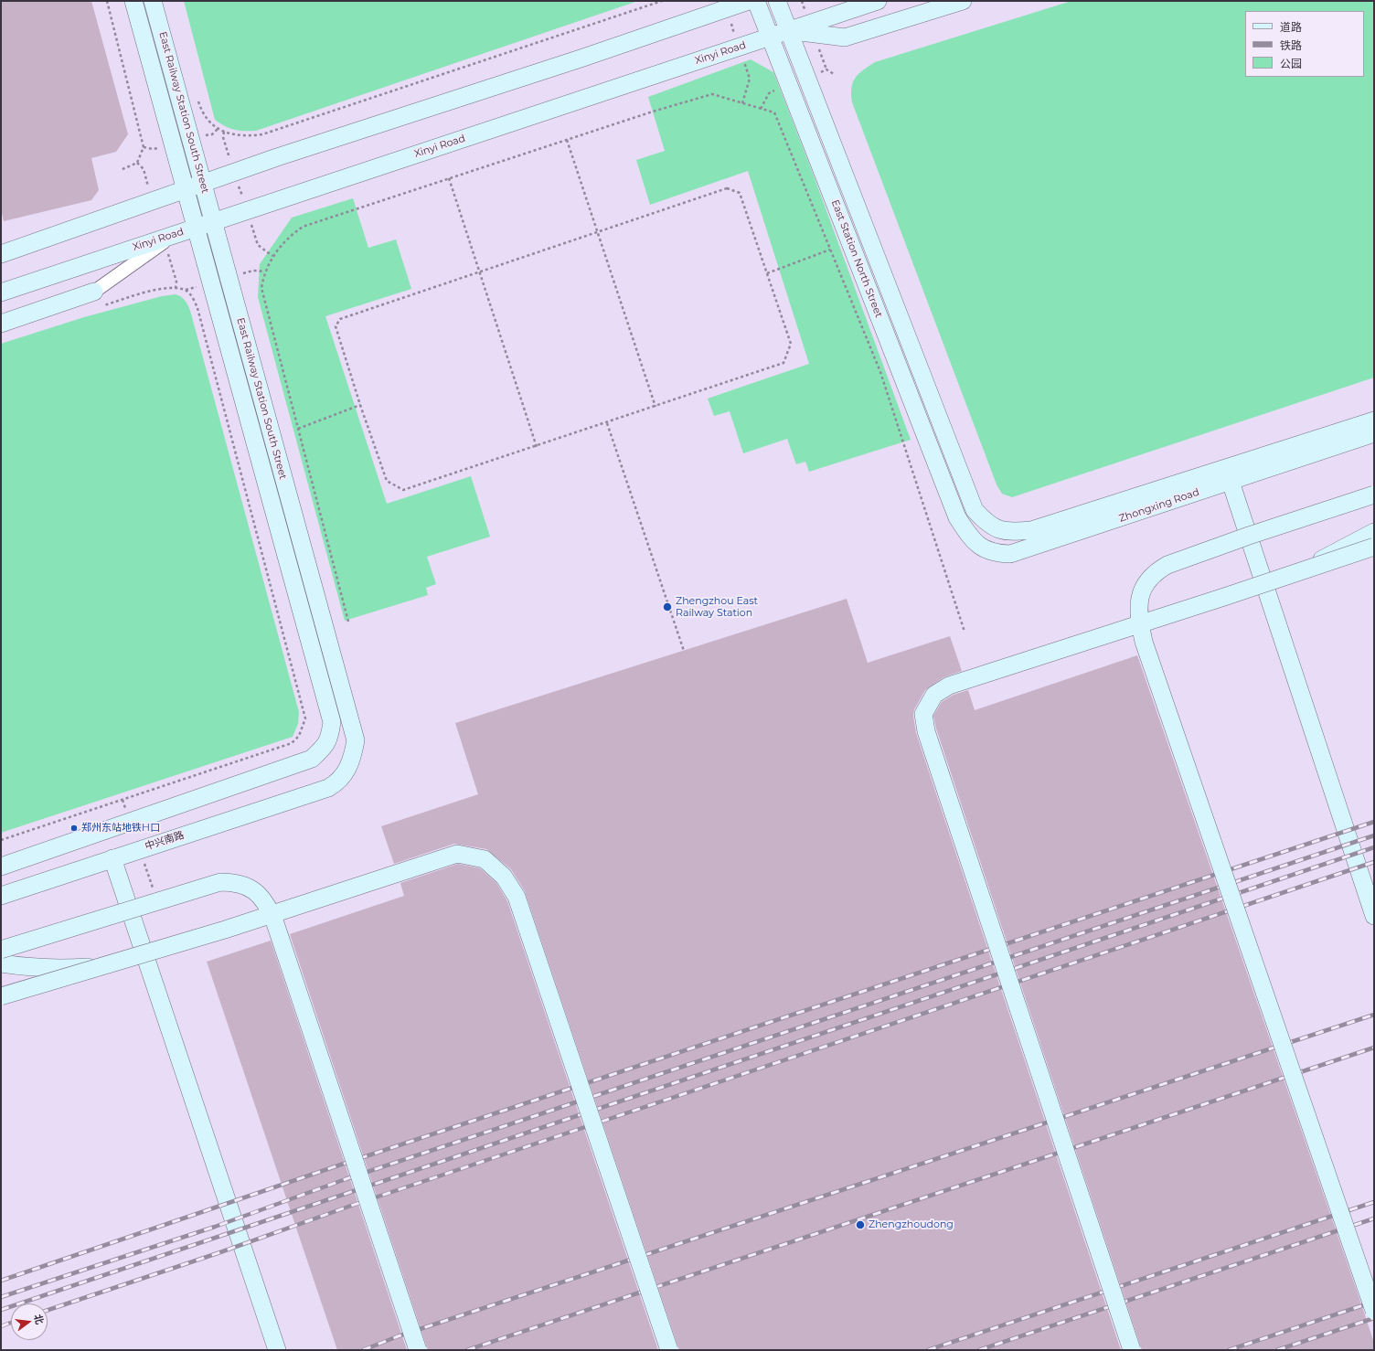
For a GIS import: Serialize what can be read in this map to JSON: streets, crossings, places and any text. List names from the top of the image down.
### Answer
{
  "streets": {
    "street": [
      "Xinyi Road",
      "East Railway Station South Street",
      "East Station North Street",
      "Zhongxing Road",
      "中兴南路"
    ]
  },
  "crossings": [
    ["Xinyi Road", "East Railway Station South Street"],
    ["Xinyi Road", "East Station North Street"],
    ["East Railway Station South Street", "中兴南路"],
    ["East Station North Street", "Zhongxing Road"]
  ],
  "places": ["Zhengzhou East Railway Station", "郑州东站地铁H口", "Zhengzhoudong"],
  "legend": ["道路", "铁路", "公园"],
  "north": "right"
}
